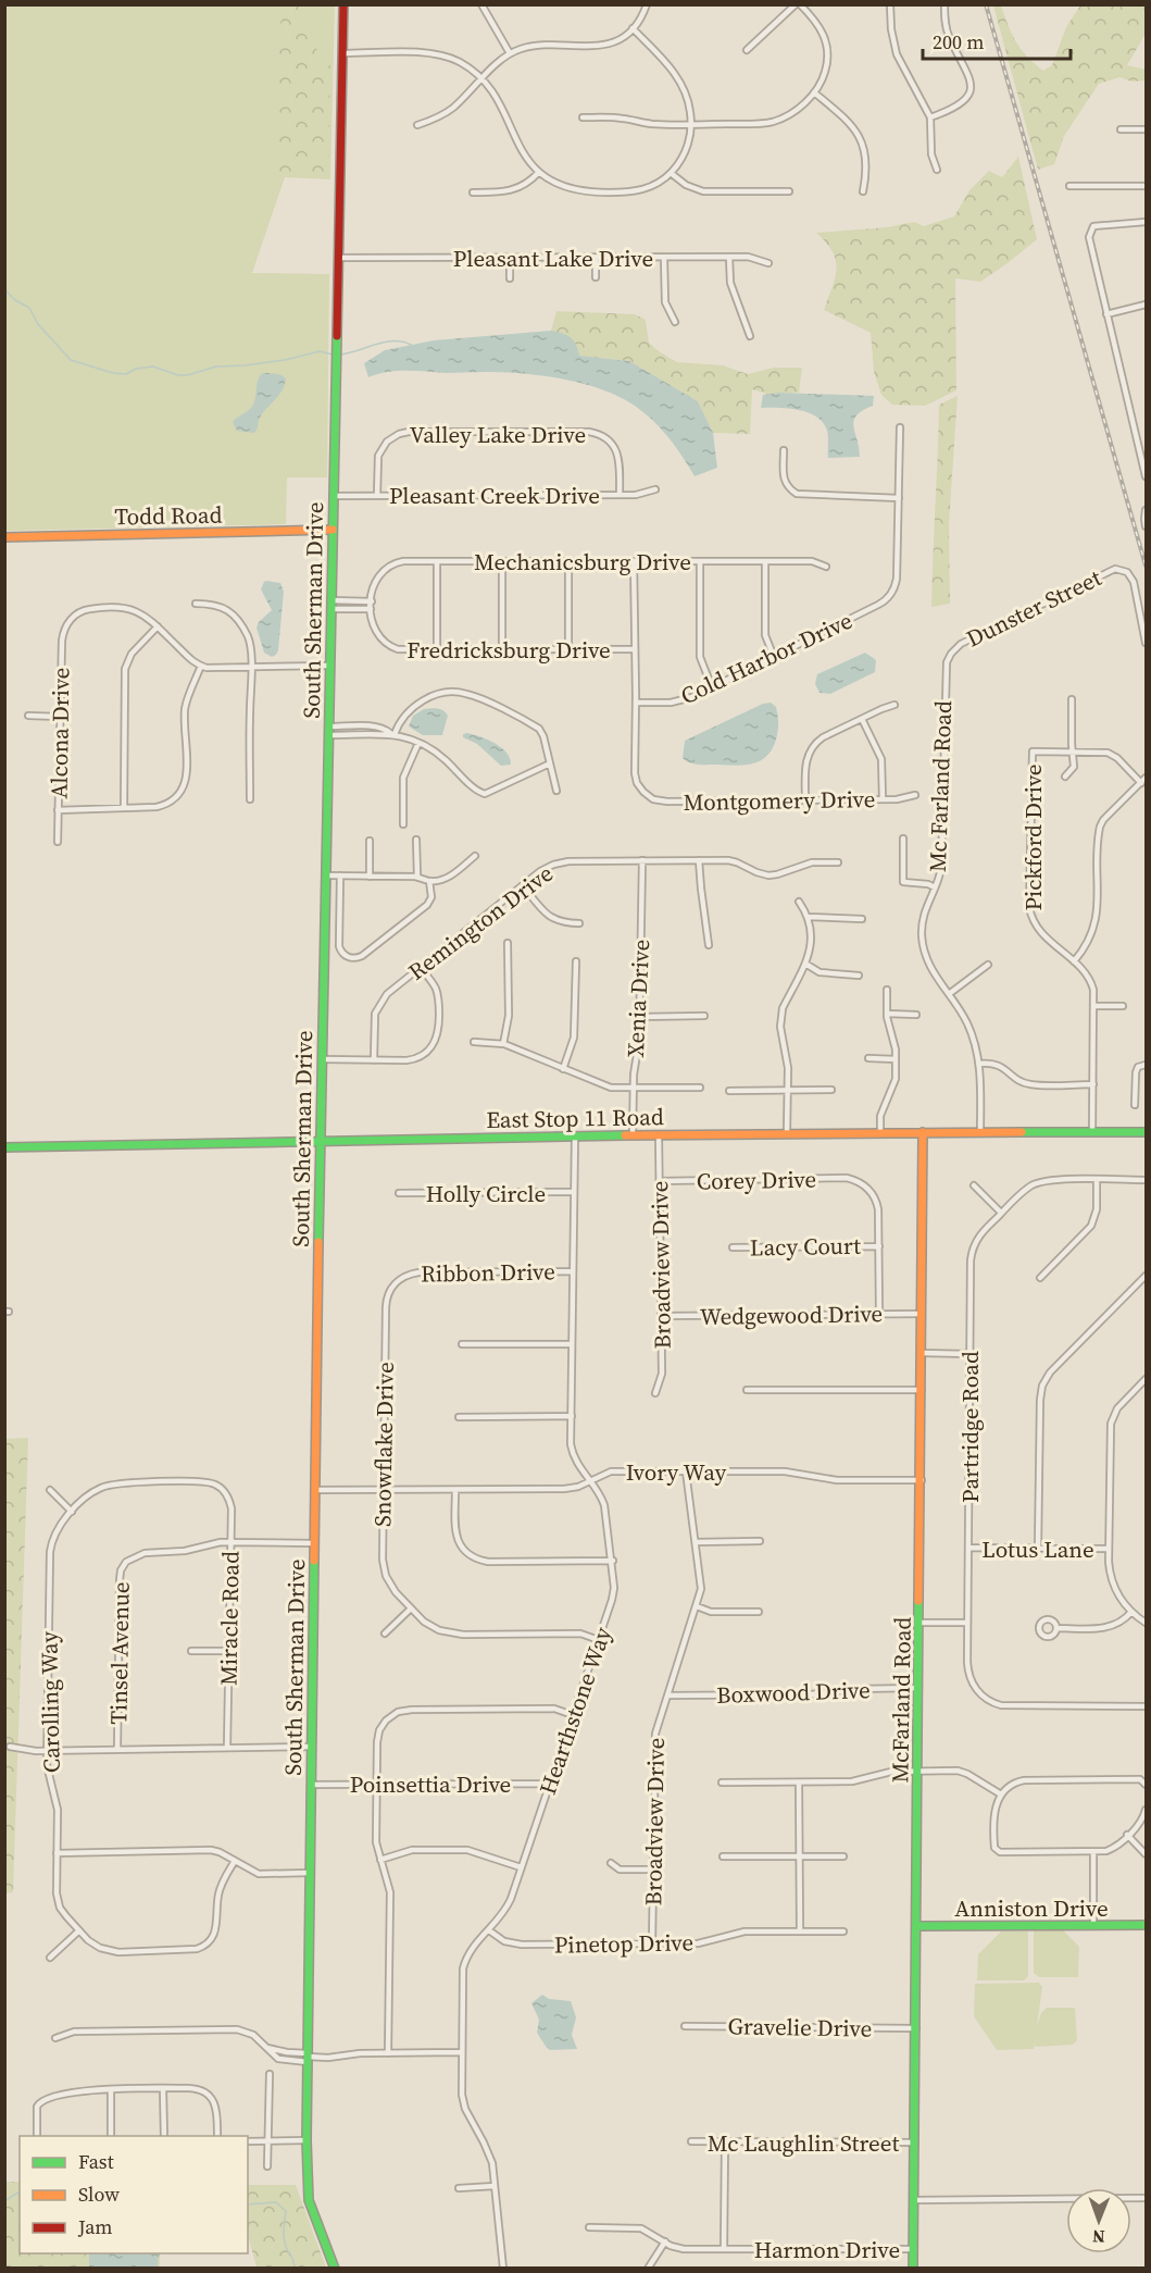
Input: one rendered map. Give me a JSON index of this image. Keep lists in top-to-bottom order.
{
  "streets": {
    "street": [
      "Pleasant Lake Drive",
      "Valley Lake Drive",
      "Pleasant Creek Drive",
      "Todd Road",
      "Mechanicsburg Drive",
      "Dunster Street",
      "South Sherman Drive",
      "Fredricksburg Drive",
      "Cold Harbor Drive",
      "Alcona Drive",
      "Mc Farland Road",
      "Montgomery Drive",
      "Pickford Drive",
      "Remington Drive",
      "Xenia Drive",
      "East Stop 11 Road",
      "Corey Drive",
      "Holly Circle",
      "Lacy Court",
      "Broadview Drive",
      "Ribbon Drive",
      "Wedgewood Drive",
      "Partridge Road",
      "Snowflake Drive",
      "Ivory Way",
      "Lotus Lane",
      "Miracle Road",
      "Tinsel Avenue",
      "Boxwood Drive",
      "McFarland Road",
      "Carolling Way",
      "Hearthstone Way",
      "Poinsettia Drive",
      "Anniston Drive",
      "Pinetop Drive",
      "Gravelie Drive",
      "Mc Laughlin Street",
      "Harmon Drive"
    ]
  },
  "crossings": [
    ["Pleasant Lake Drive", "South Sherman Drive"],
    ["Valley Lake Drive", "Pleasant Creek Drive"],
    ["Pleasant Creek Drive", "South Sherman Drive"],
    ["Todd Road", "South Sherman Drive"],
    ["Mechanicsburg Drive", "Fredricksburg Drive"],
    ["Dunster Street", "Mc Farland Road"],
    ["South Sherman Drive", "East Stop 11 Road"],
    ["South Sherman Drive", "Ivory Way"],
    ["South Sherman Drive", "Poinsettia Drive"],
    ["Cold Harbor Drive", "Montgomery Drive"],
    ["Mc Farland Road", "East Stop 11 Road"],
    ["Pickford Drive", "East Stop 11 Road"],
    ["Remington Drive", "Xenia Drive"],
    ["Xenia Drive", "East Stop 11 Road"],
    ["East Stop 11 Road", "Broadview Drive"],
    ["East Stop 11 Road", "McFarland Road"],
    ["East Stop 11 Road", "Hearthstone Way"],
    ["Corey Drive", "Lacy Court"],
    ["Corey Drive", "Broadview Drive"],
    ["Holly Circle", "Hearthstone Way"],
    ["Broadview Drive", "Wedgewood Drive"],
    ["Broadview Drive", "Ivory Way"],
    ["Broadview Drive", "Boxwood Drive"],
    ["Broadview Drive", "Pinetop Drive"],
    ["Ribbon Drive", "Snowflake Drive"],
    ["Ribbon Drive", "Hearthstone Way"],
    ["Wedgewood Drive", "McFarland Road"],
    ["Partridge Road", "Lotus Lane"],
    ["Snowflake Drive", "Ivory Way"],
    ["Snowflake Drive", "Hearthstone Way"],
    ["Ivory Way", "McFarland Road"],
    ["Ivory Way", "Hearthstone Way"],
    ["Miracle Road", "Tinsel Avenue"],
    ["Miracle Road", "Carolling Way"],
    ["Boxwood Drive", "McFarland Road"],
    ["McFarland Road", "Anniston Drive"],
    ["McFarland Road", "Gravelie Drive"],
    ["McFarland Road", "Mc Laughlin Street"],
    ["McFarland Road", "Harmon Drive"],
    ["Hearthstone Way", "Poinsettia Drive"],
    ["Hearthstone Way", "Pinetop Drive"]
  ],
  "legend": ["Fast", "Slow", "Jam"],
  "scale_bar": "200 m",
  "north": "bottom"
}
